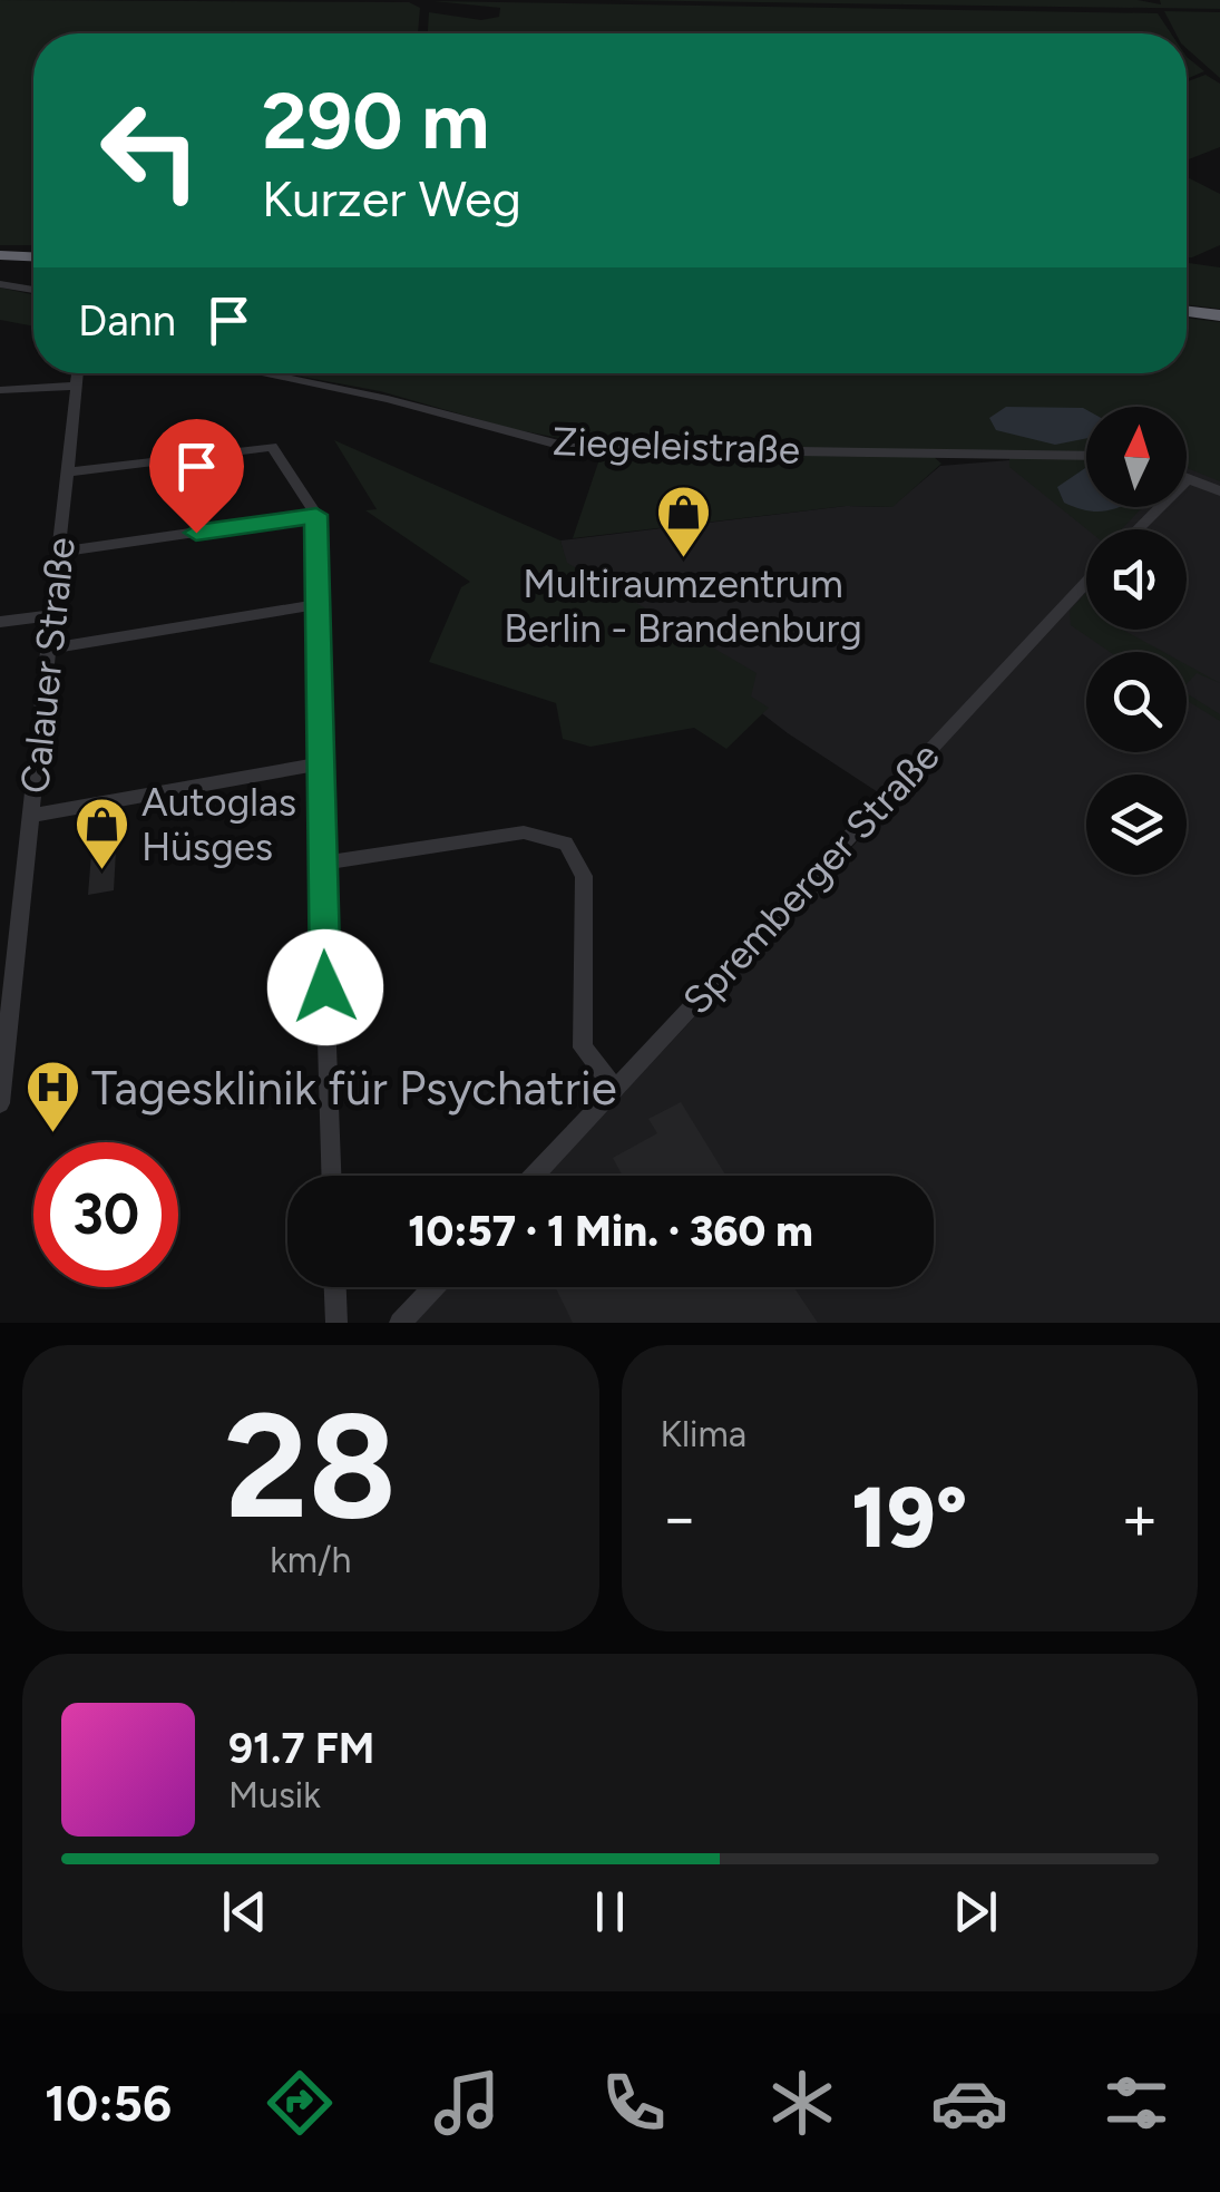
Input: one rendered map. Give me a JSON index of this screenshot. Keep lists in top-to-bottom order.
{
  "streets": {
    "street": ["Ziegeleistraße", "Calauer Straße", "Spremberger Straße"]
  },
  "places": {
    "shop": ["Multiraumzentrum Berlin - Brandenburg", "Autoglas Hüsges"],
    "hospital": ["Tagesklinik für Psychatrie"]
  },
  "north": "top",
  "page": {
    "turn": ["290 m", "Kurzer Weg"],
    "then": "Dann",
    "limit": "30",
    "trip": "10:57 · 1 Min. · 360 m",
    "tile": [
      ["28", "km/h"],
      "Klima"
    ],
    "heat": ["−", "19°", "+"],
    "song": ["91.7 FM", "Musik"],
    "tabs": "10:56"
  }
}
